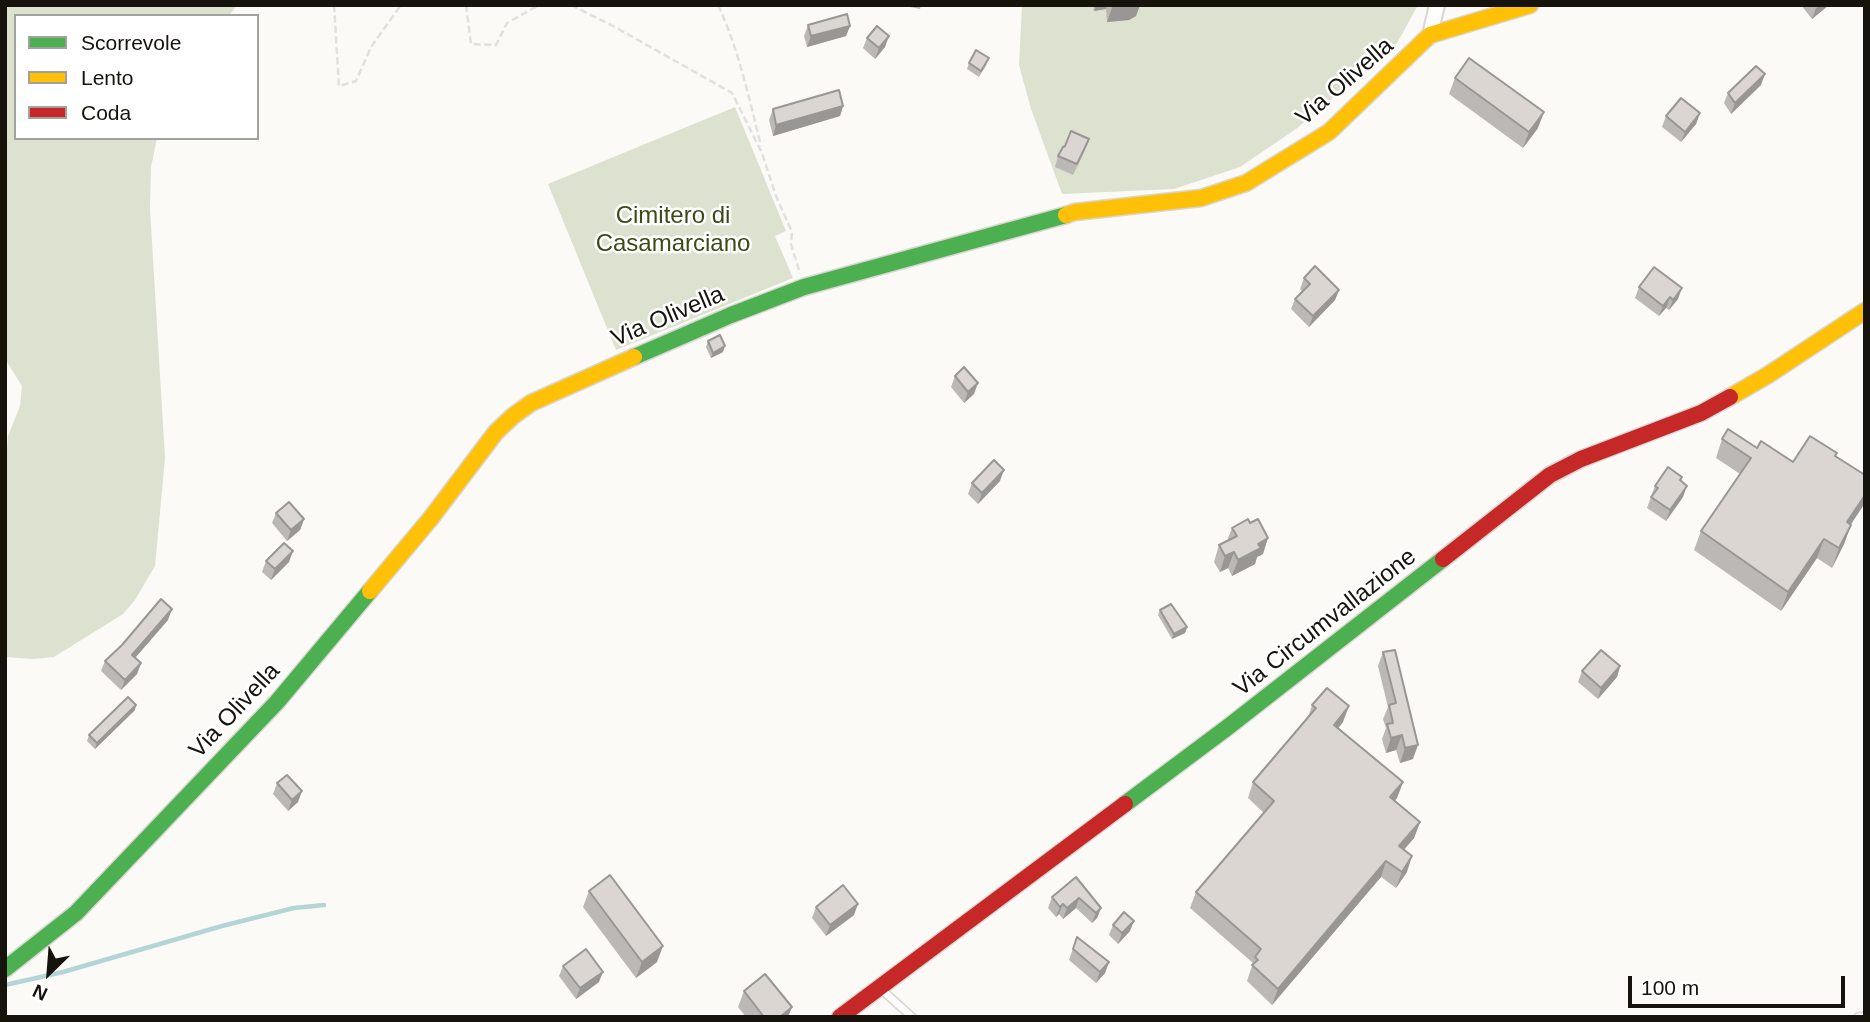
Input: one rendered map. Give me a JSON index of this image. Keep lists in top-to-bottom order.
{
  "streets": {
    "street": ["Via Olivella", "Via Circumvallazione"]
  },
  "parks": ["Cimitero di Casamarciano"],
  "legend": ["Scorrevole", "Lento", "Coda"],
  "scale_bar": "100 m",
  "north": "bottom left"
}
